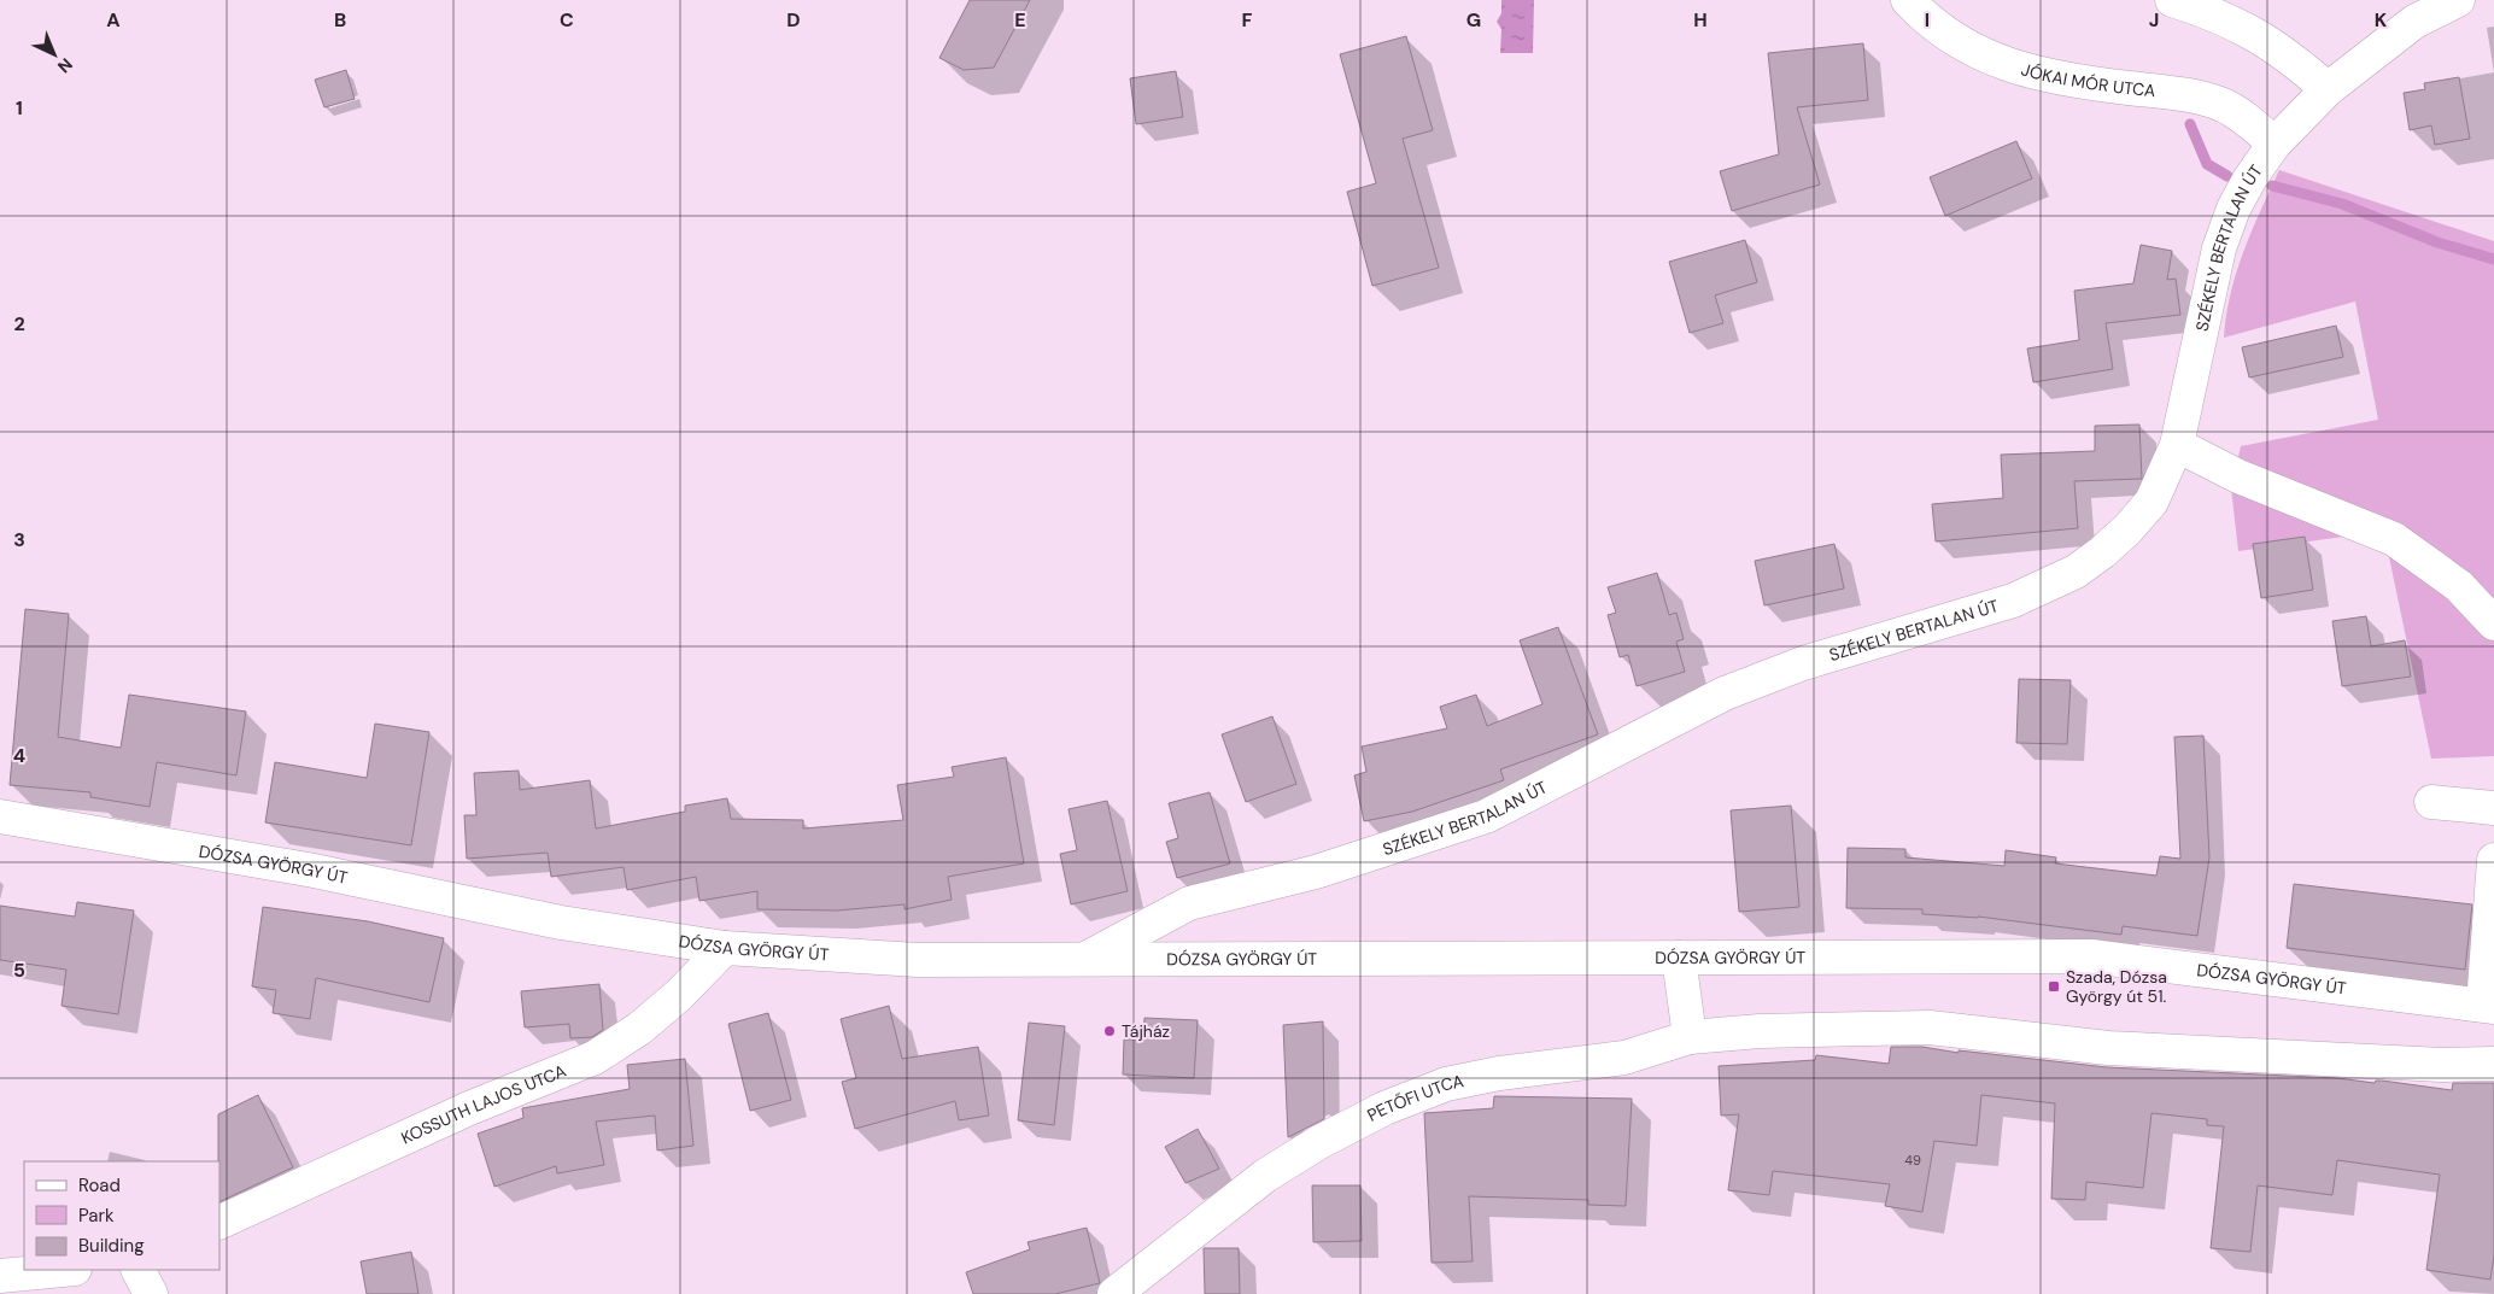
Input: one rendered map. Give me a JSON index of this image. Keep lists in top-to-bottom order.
{
  "streets": {
    "street": [
      "JÓKAI MÓR UTCA",
      "SZÉKELY BERTALAN ÚT",
      "DÓZSA GYÖRGY ÚT",
      "PETŐFI UTCA",
      "KOSSUTH LAJOS UTCA"
    ]
  },
  "crossings": [
    ["JÓKAI MÓR UTCA", "SZÉKELY BERTALAN ÚT"],
    ["SZÉKELY BERTALAN ÚT", "DÓZSA GYÖRGY ÚT"],
    ["DÓZSA GYÖRGY ÚT", "KOSSUTH LAJOS UTCA"]
  ],
  "places": {
    "transit": ["Szada, Dózsa György út 51."],
    "other": ["Tájház"]
  },
  "house_numbers": ["49"],
  "legend": ["Road", "Park", "Building"],
  "north": "bottom right",
  "grid": {
    "columns": [
      "A",
      "B",
      "C",
      "D",
      "E",
      "F",
      "G",
      "H",
      "I",
      "J",
      "K"
    ],
    "rows": [
      "1",
      "2",
      "3",
      "4",
      "5"
    ]
  }
}
